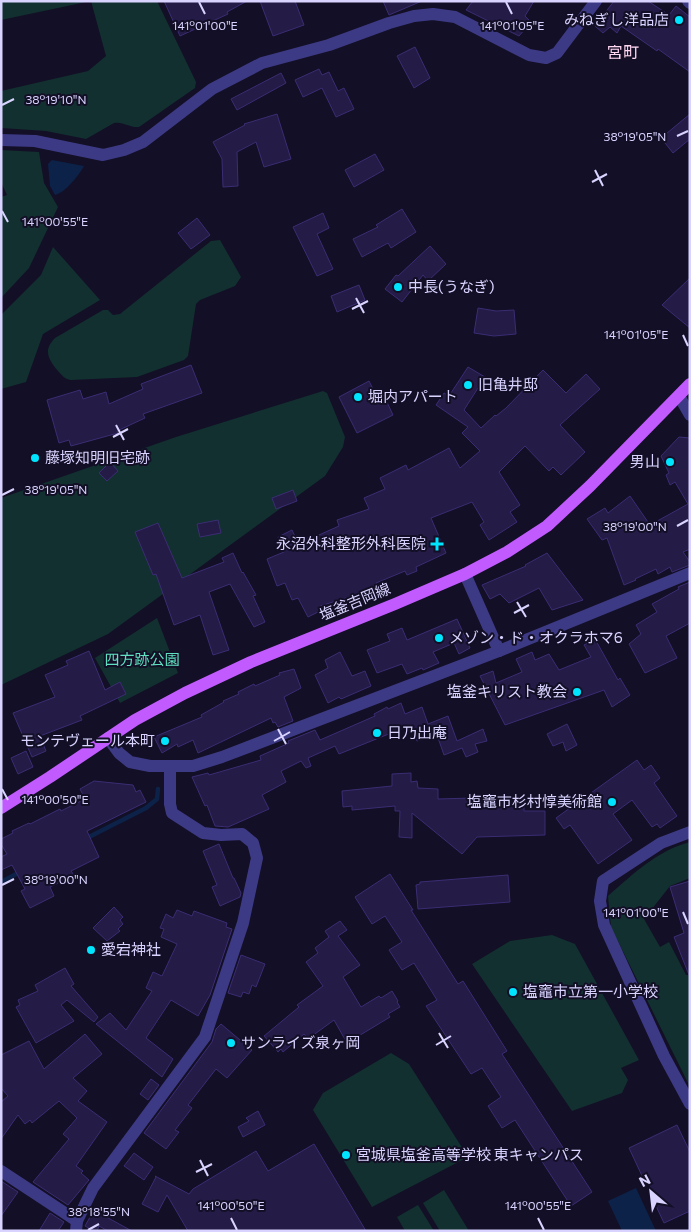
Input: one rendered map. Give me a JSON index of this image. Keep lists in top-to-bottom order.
{
  "streets": {
    "main road": ["塩釜吉岡線"]
  },
  "districts": ["宮町"],
  "parks": ["四方跡公園"],
  "places": {
    "other": [
      "みねぎし洋品店",
      "中長(うなぎ)",
      "旧亀井邸",
      "堀内アパート",
      "藤塚知明旧宅跡",
      "男山",
      "メゾン・ド・オクラホマ6",
      "塩釜キリスト教会",
      "日乃出庵",
      "モンテヴェール本町",
      "塩竈市杉村惇美術館",
      "愛宕神社",
      "塩竈市立第一小学校",
      "サンライズ泉ヶ岡",
      "宮城県塩釜高等学校 東キャンパス"
    ],
    "health": ["永沼外科整形外科医院"]
  },
  "north": "top left",
  "coordinates": [
    "141°01'00\"E",
    "141°01'05\"E",
    "38°19'10\"N",
    "38°19'05\"N",
    "141°00'55\"E",
    "38°19'00\"N",
    "141°00'50\"E",
    "38°18'55\"N"
  ]
}
